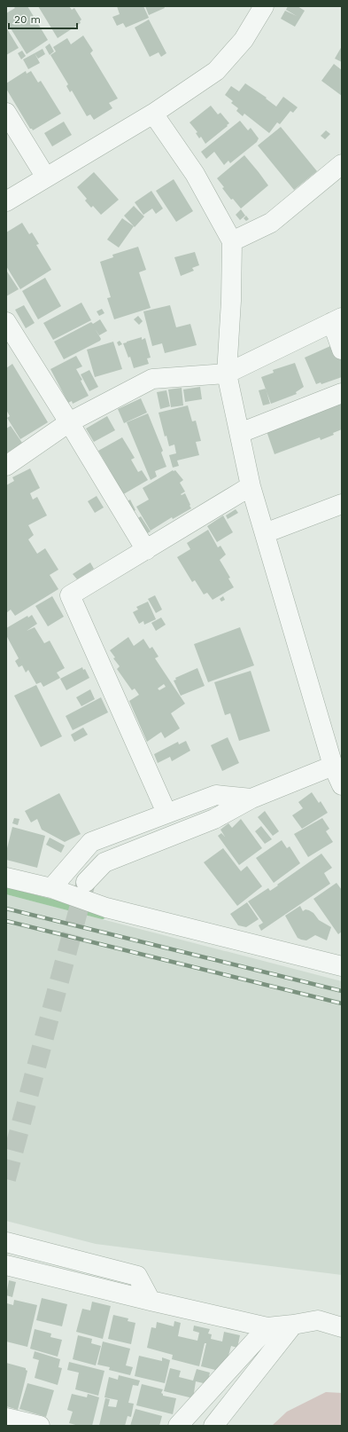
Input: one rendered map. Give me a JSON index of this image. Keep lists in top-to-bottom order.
{
  "scale_bar": "20 m"
}
